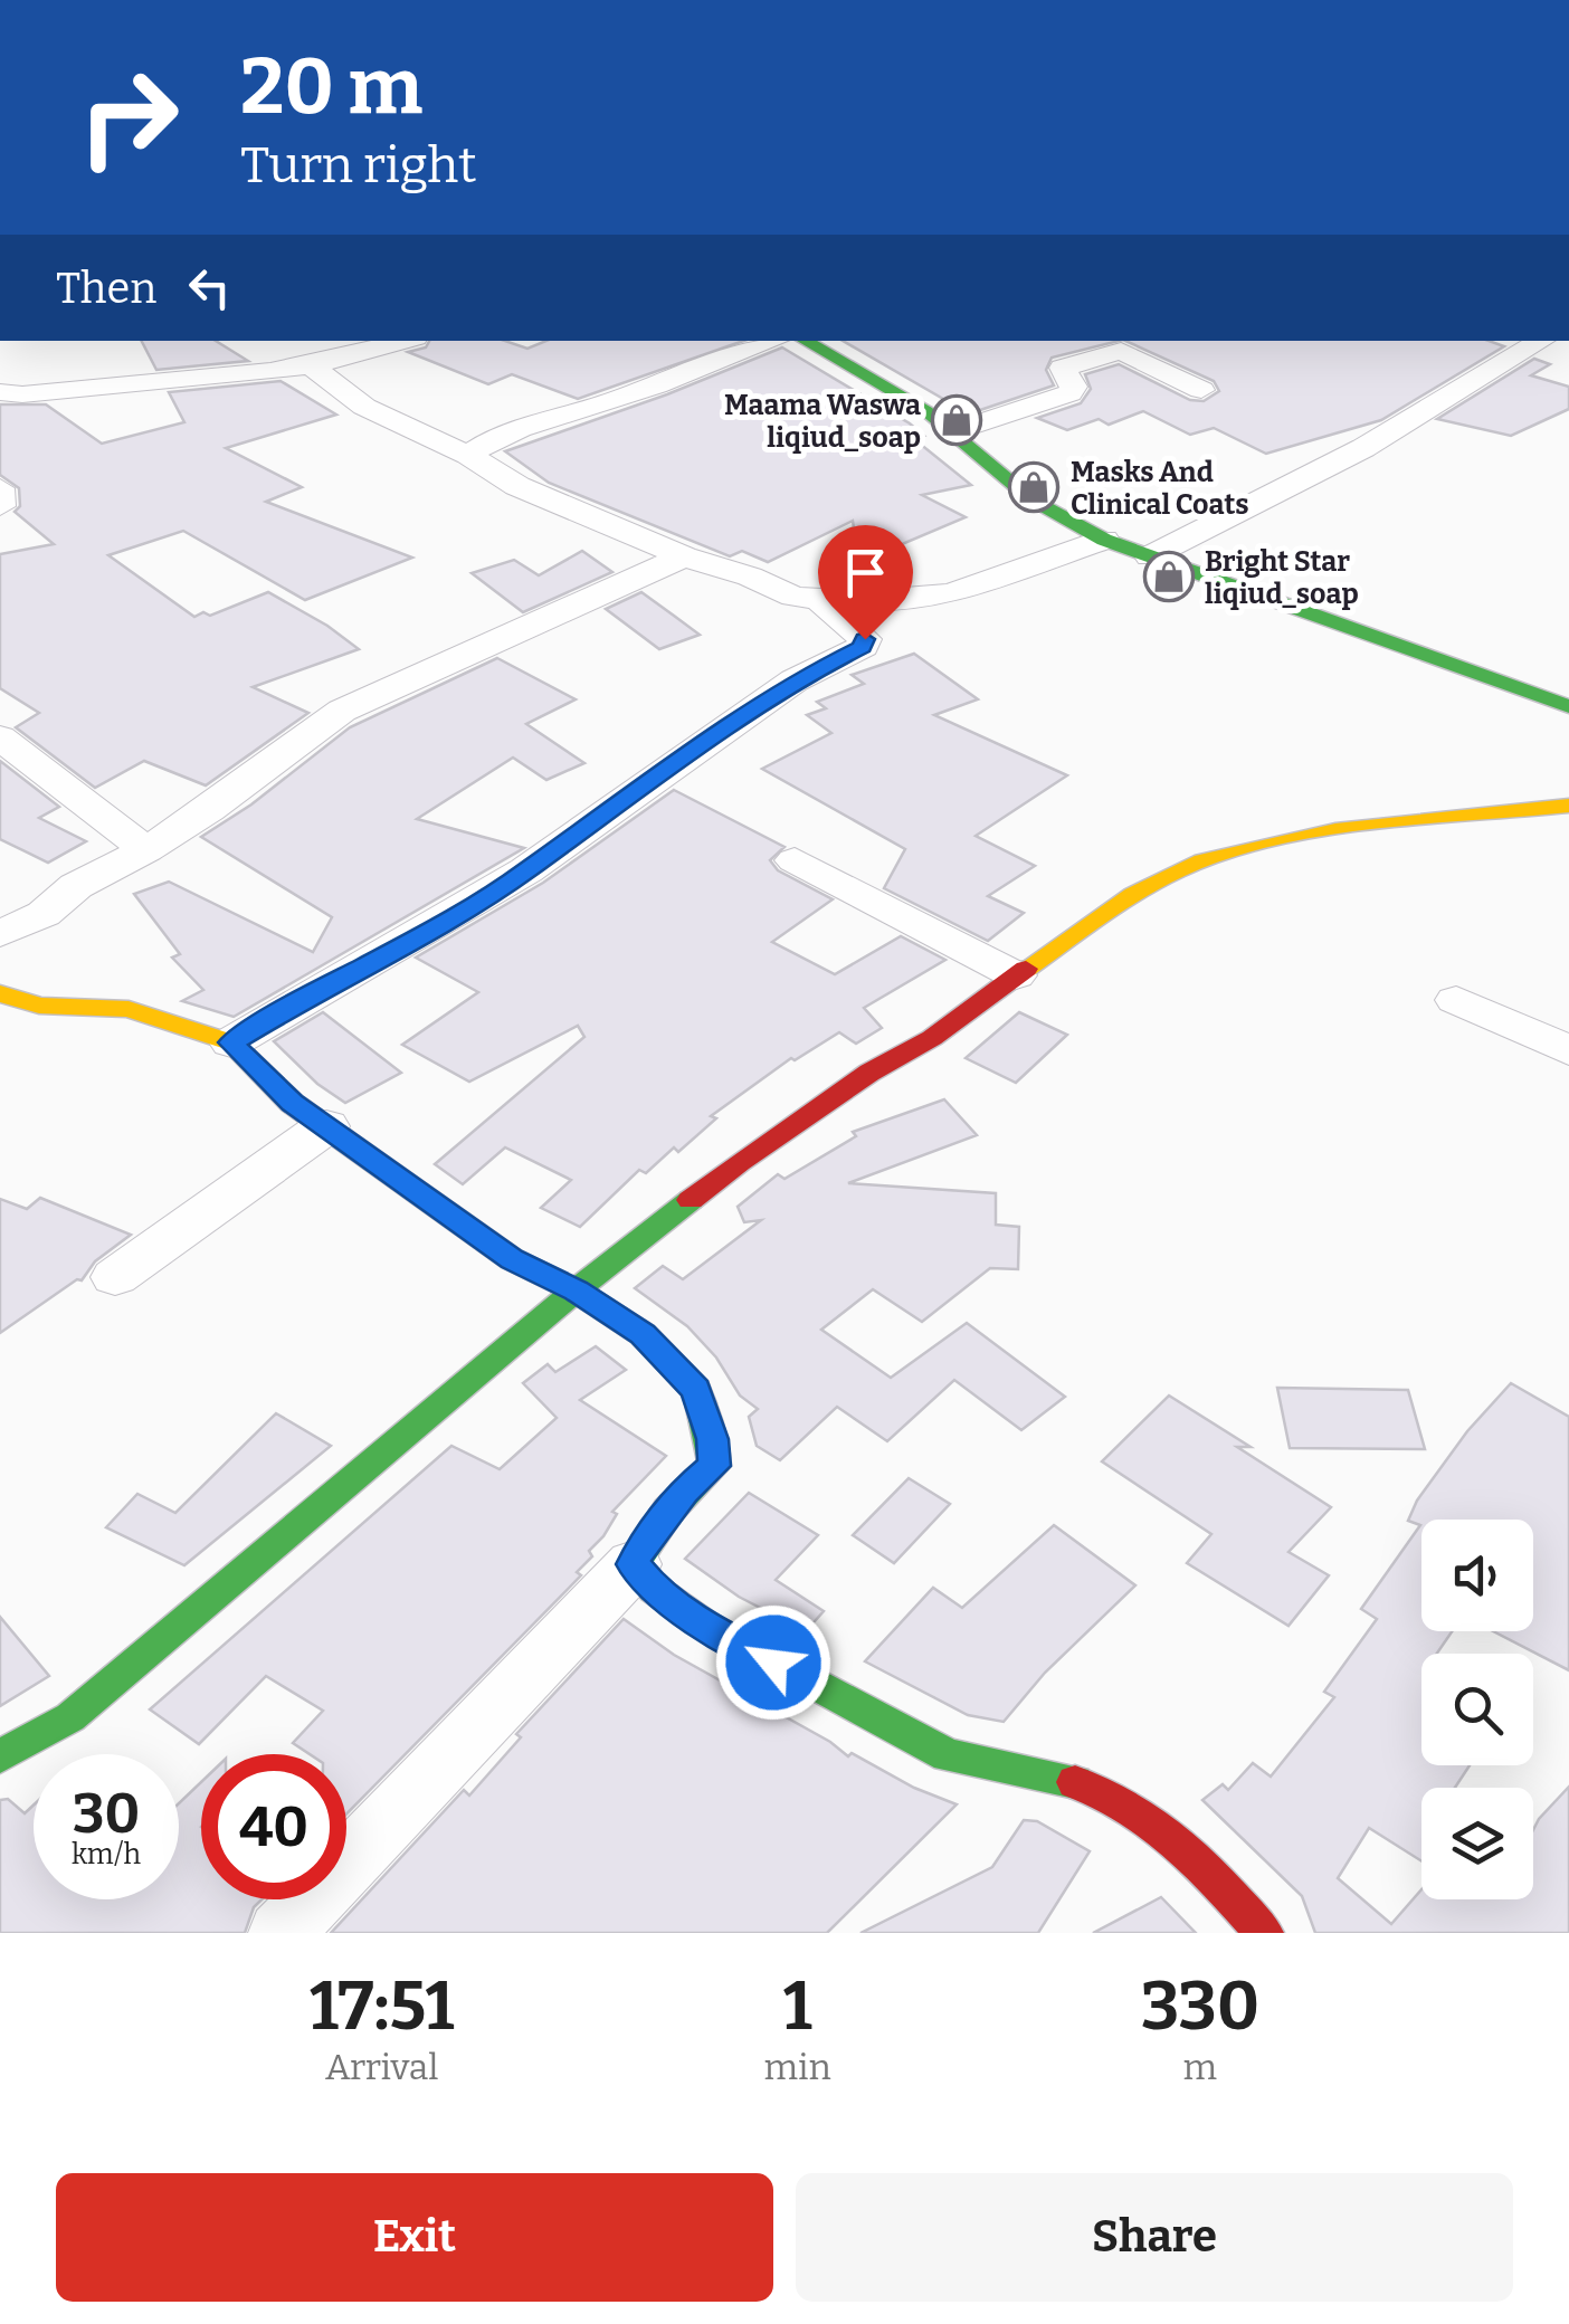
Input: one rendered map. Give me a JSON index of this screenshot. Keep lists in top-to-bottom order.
{
  "places": {
    "shop": ["Maama Waswa liqiud_soap", "Masks And Clinical Coats", "Bright Star liqiud_soap"]
  },
  "page": {
    "turn": ["20 m", "Turn right"],
    "then": "Then",
    "speed": "30 km/h",
    "limit": "40",
    "eta": [
      "17:51",
      "Arrival",
      "1",
      "min",
      "330",
      "m"
    ],
    "buttons": ["Exit", "Share"]
  }
}
